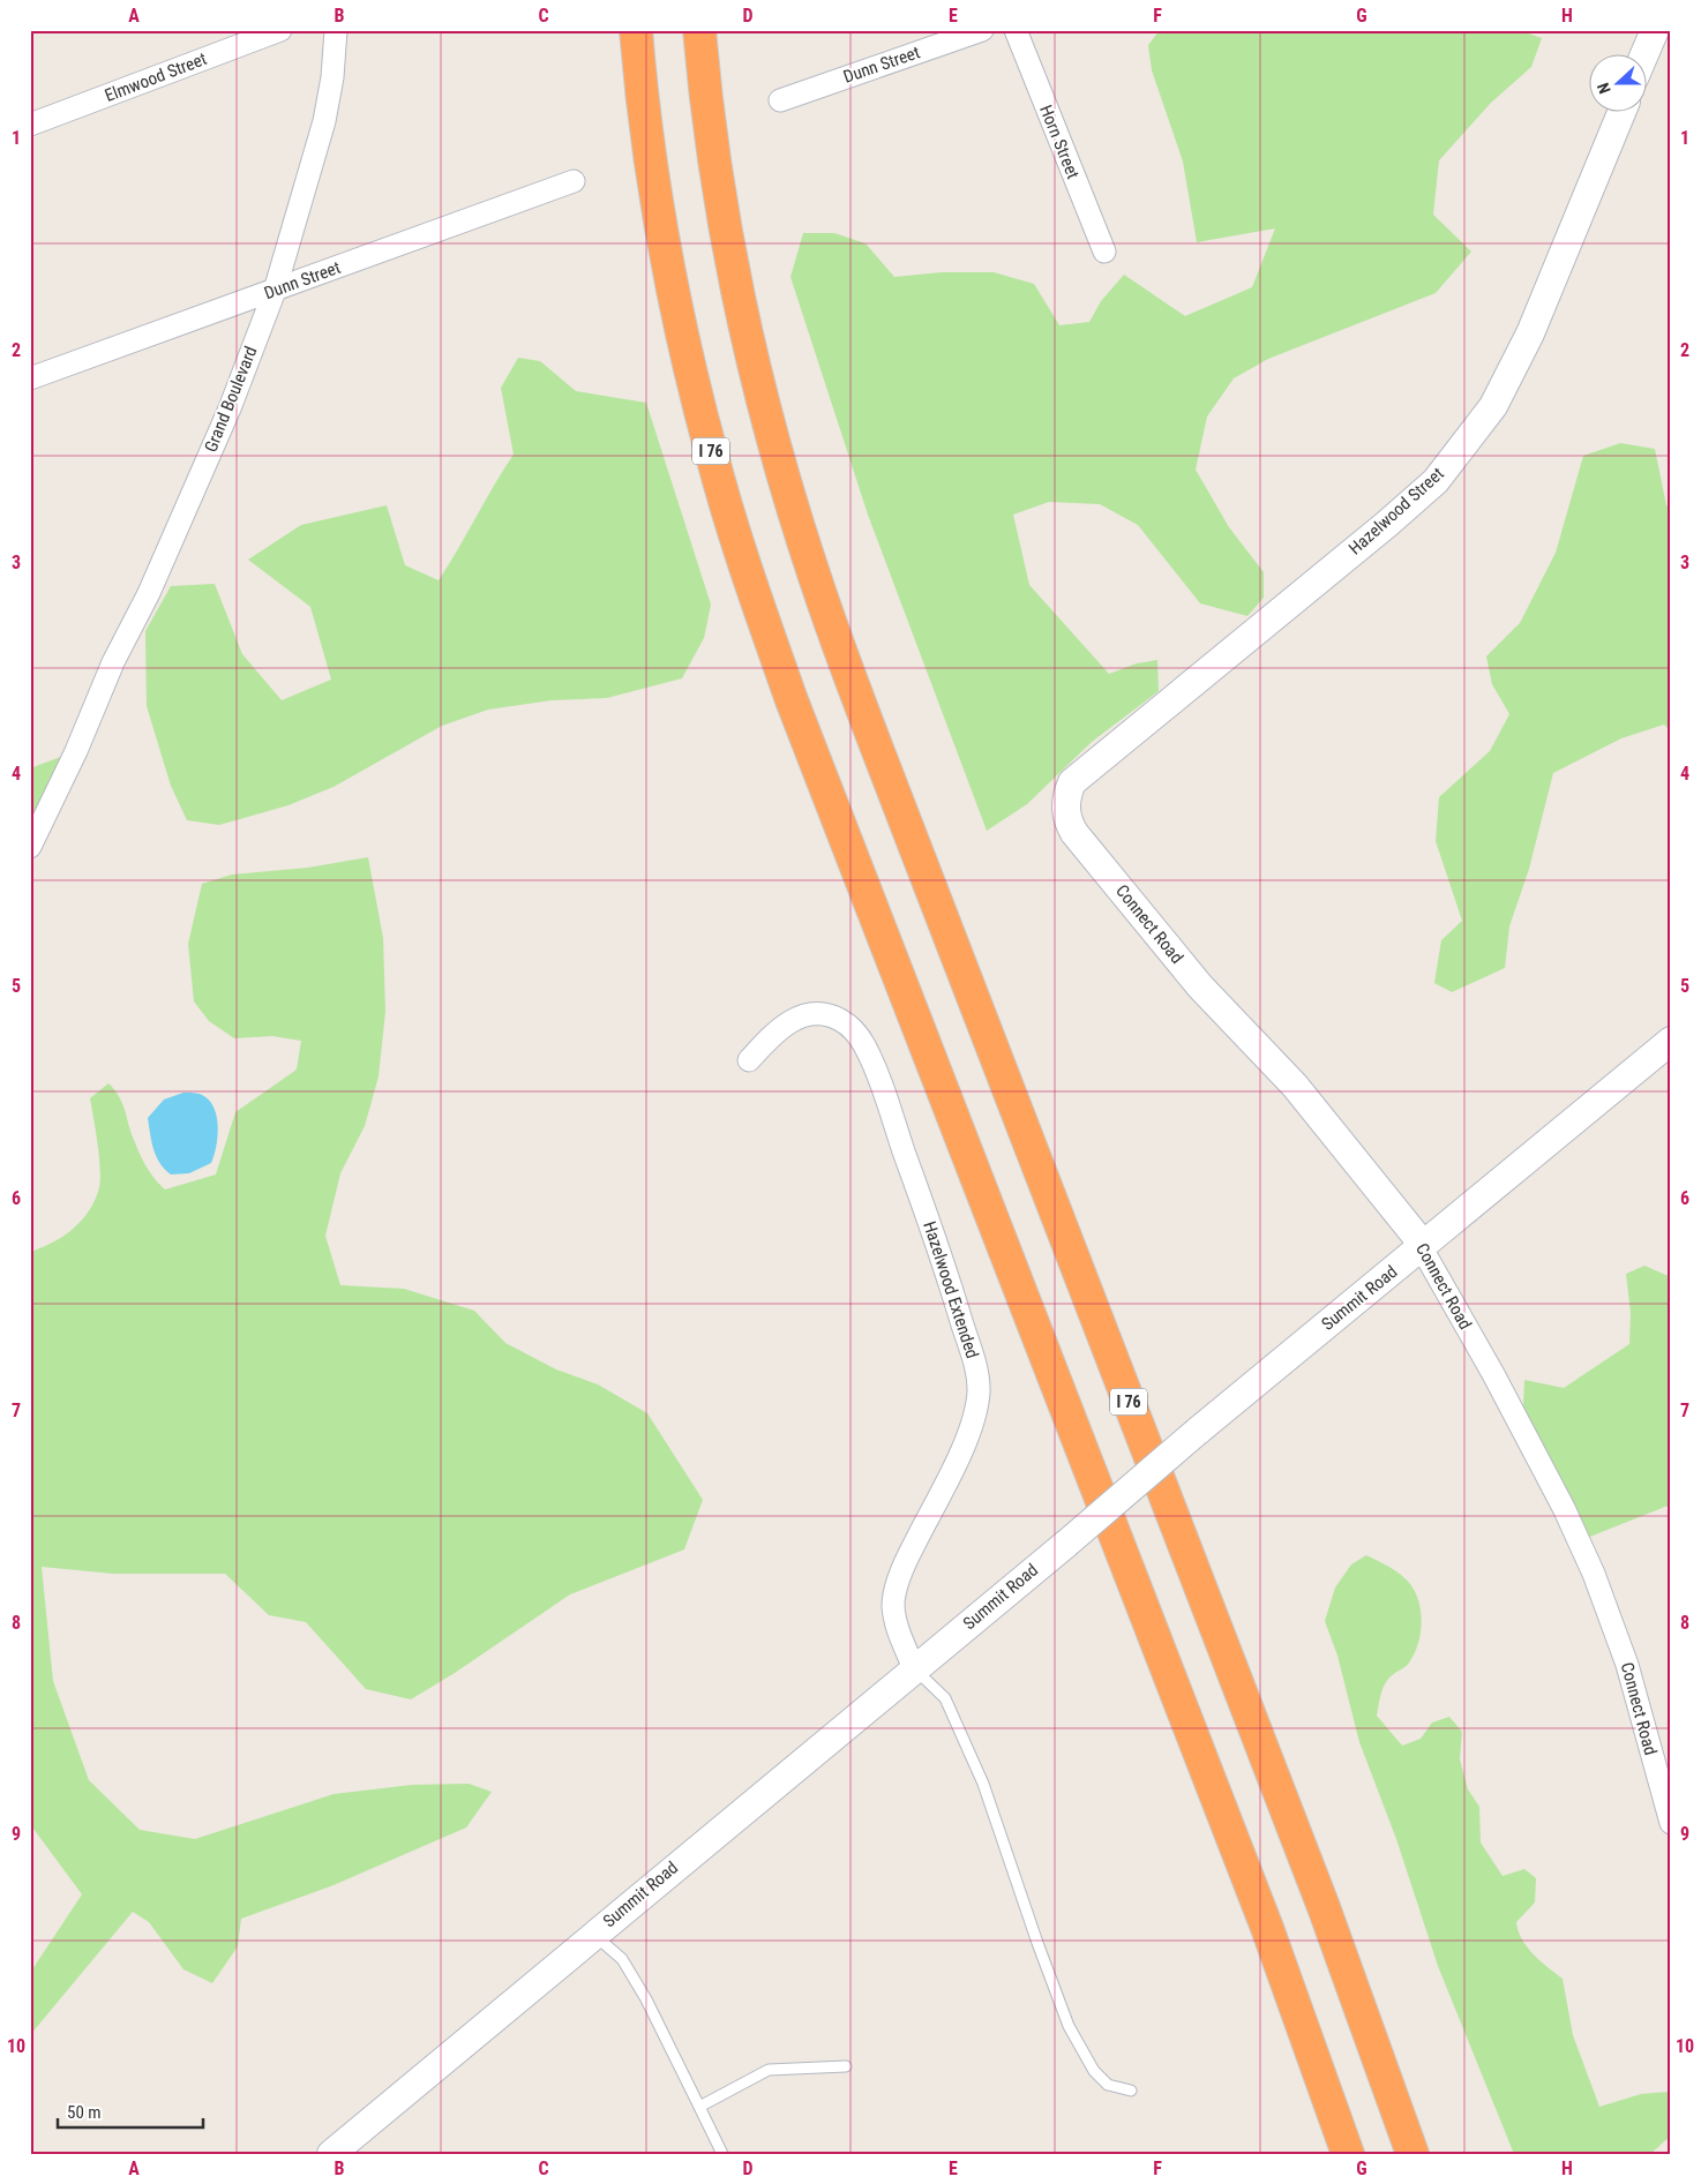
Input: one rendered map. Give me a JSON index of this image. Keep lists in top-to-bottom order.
{
  "streets": {
    "highway": ["I 76"],
    "street": [
      "Dunn Street",
      "Elmwood Street",
      "Horn Street",
      "Grand Boulevard",
      "Hazelwood Street",
      "Connect Road",
      "Hazelwood Extended",
      "Summit Road"
    ]
  },
  "crossings": [
    ["Dunn Street", "Grand Boulevard"],
    ["Hazelwood Street", "Connect Road"],
    ["Connect Road", "Summit Road"],
    ["Hazelwood Extended", "Summit Road"]
  ],
  "scale_bar": "50 m",
  "north": "left",
  "grid": {
    "columns": [
      "A",
      "B",
      "C",
      "D",
      "E",
      "F",
      "G",
      "H"
    ],
    "rows": [
      "1",
      "2",
      "3",
      "4",
      "5",
      "6",
      "7",
      "8",
      "9",
      "10"
    ]
  }
}
